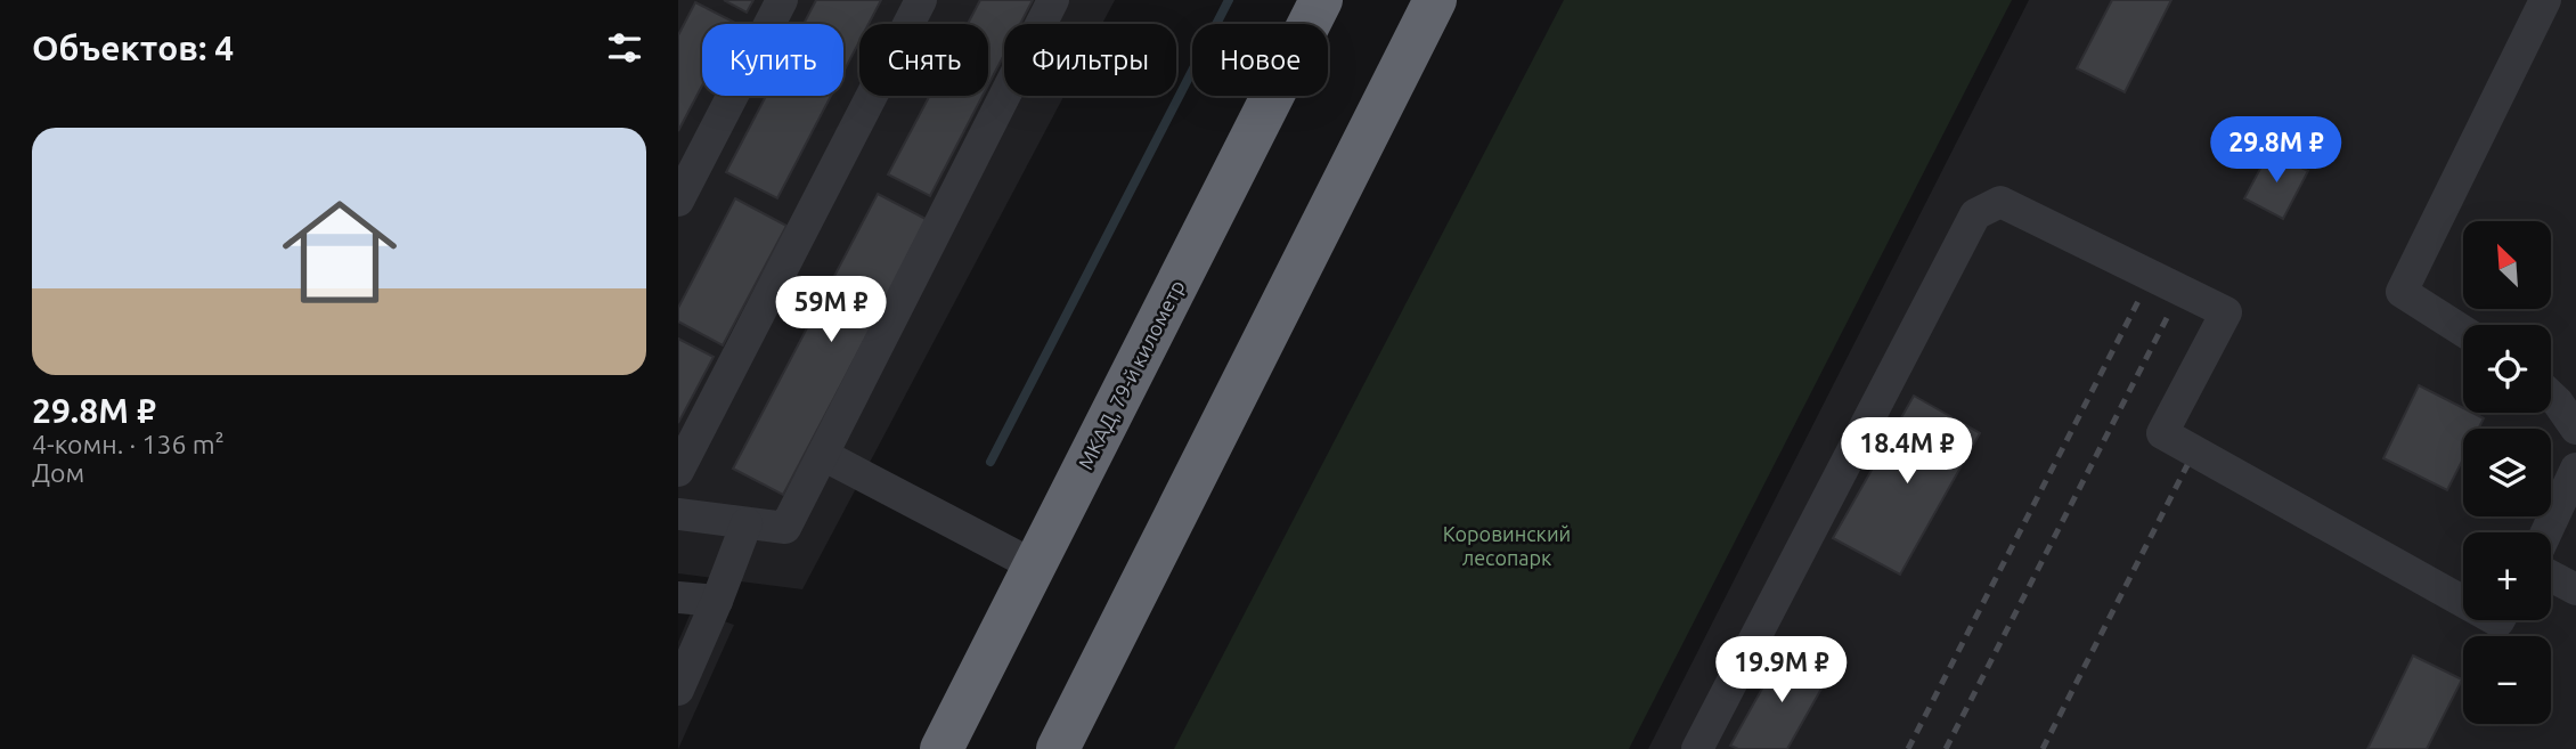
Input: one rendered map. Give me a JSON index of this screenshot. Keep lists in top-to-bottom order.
{
  "streets": {
    "highway": ["МКАД, 79-й километр"]
  },
  "parks": ["Коровинский лесопарк"],
  "north": "top left",
  "page": {
    "heading": "Объектов: 4",
    "chip": [
      "Купить",
      "Снять",
      "Фильтры",
      "Новое"
    ],
    "list": [
      {
        "name": "29.8M ₽",
        "note": "4-комн. · 136 m² · Дом"
      }
    ],
    "price": [
      "29.8M ₽",
      "59M ₽",
      "18.4M ₽",
      "19.9M ₽"
    ],
    "map_buttons": ["+", "−"]
  }
}
